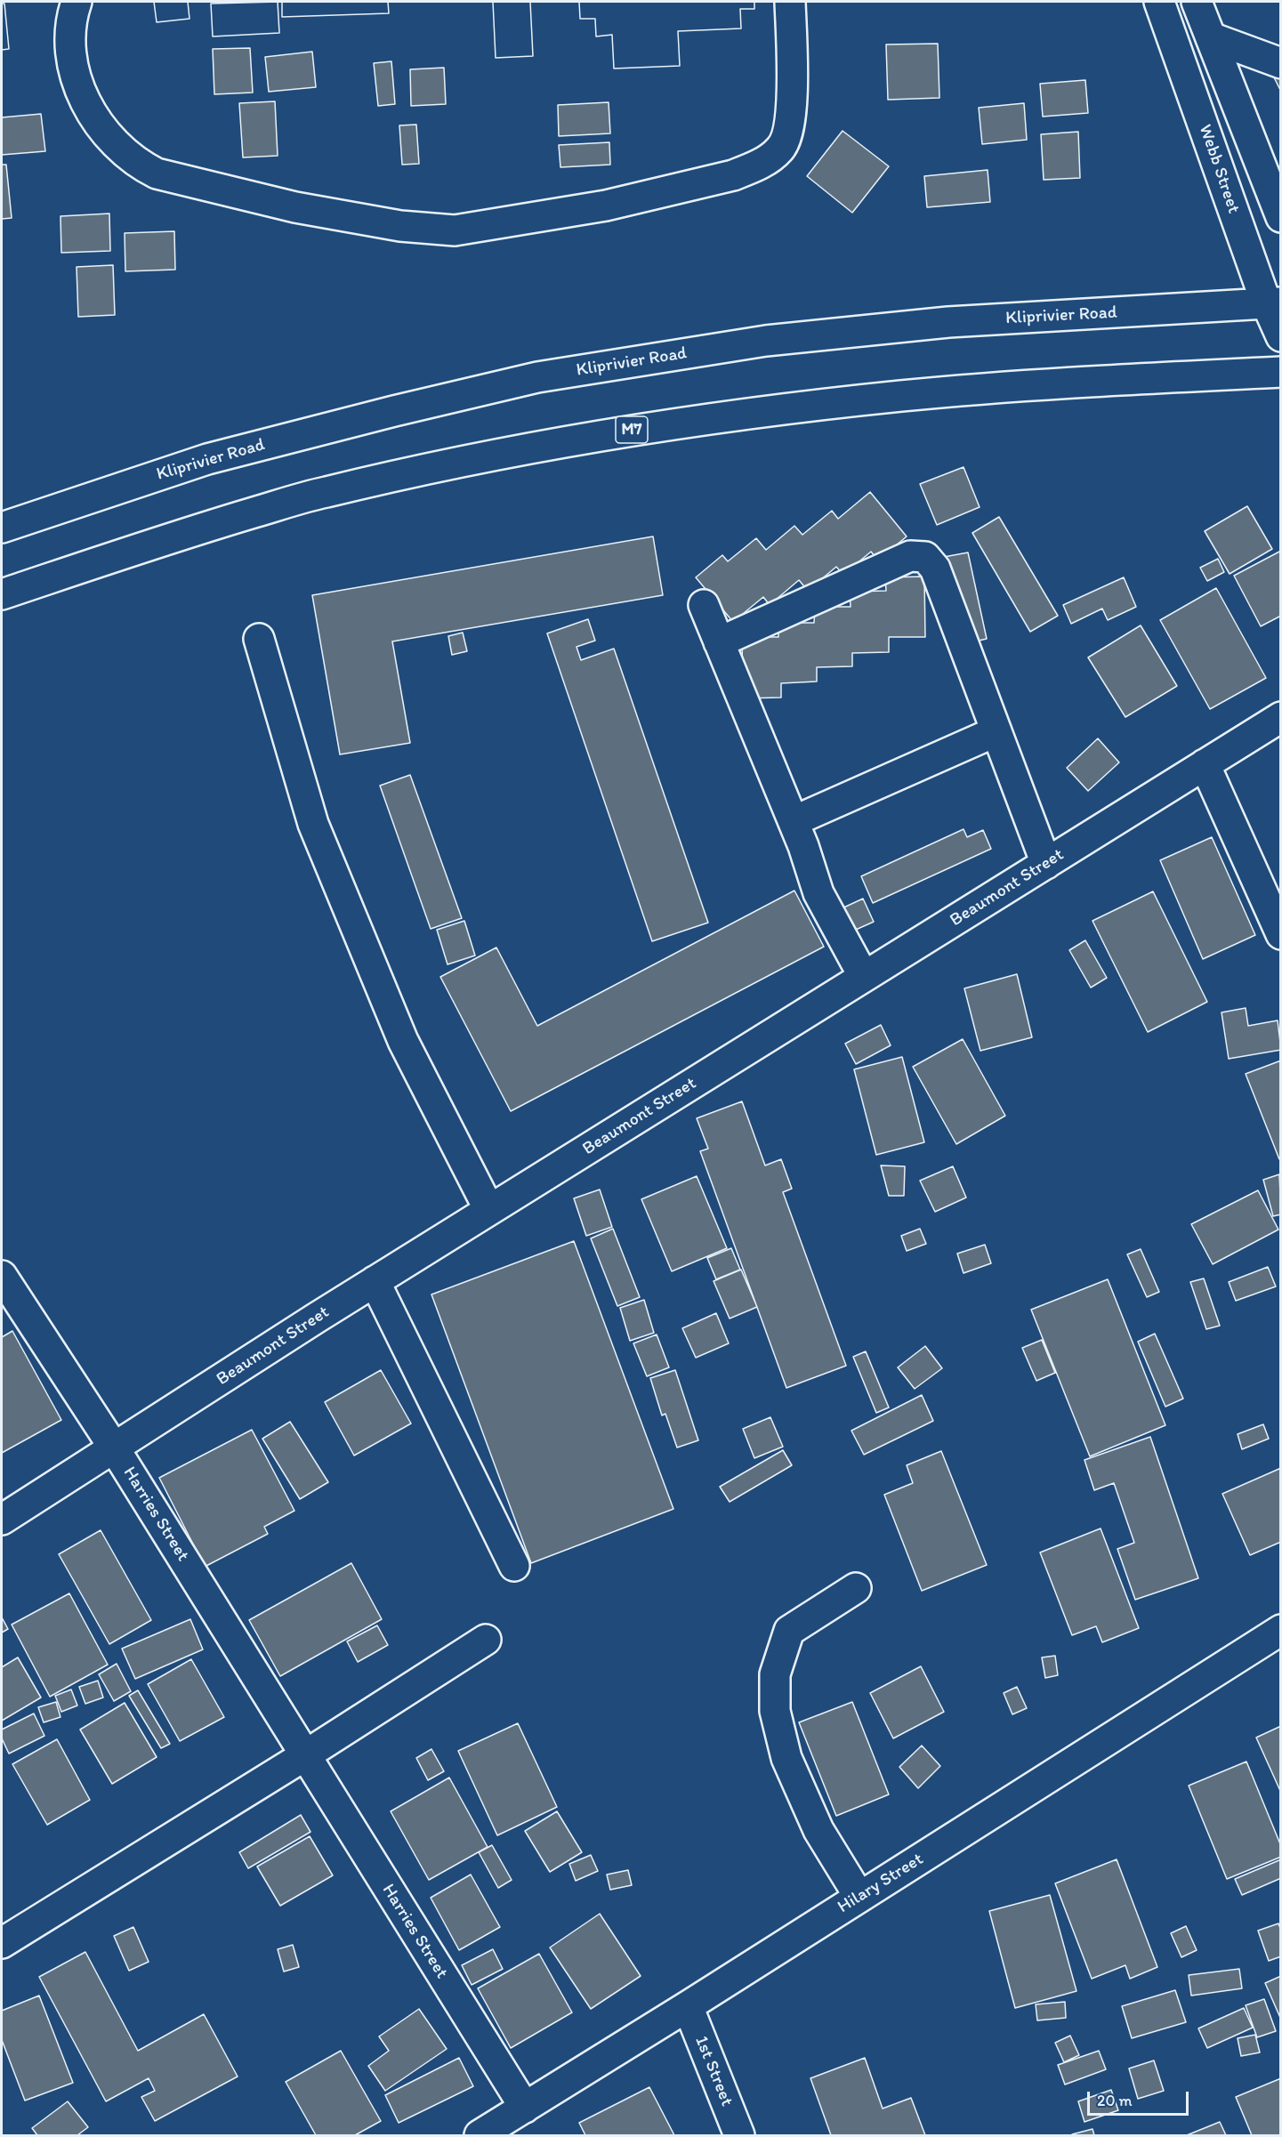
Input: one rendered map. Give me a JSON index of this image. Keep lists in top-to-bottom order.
{
  "streets": {
    "street": [
      "Webb Street",
      "Kliprivier Road",
      "M7",
      "Beaumont Street",
      "Harries Street",
      "Hilary Street",
      "1st Street"
    ]
  },
  "crossings": [
    ["Webb Street", "Kliprivier Road"],
    ["Beaumont Street", "Harries Street"],
    ["Harries Street", "Hilary Street"],
    ["Hilary Street", "1st Street"]
  ],
  "scale_bar": "20 m"
}
